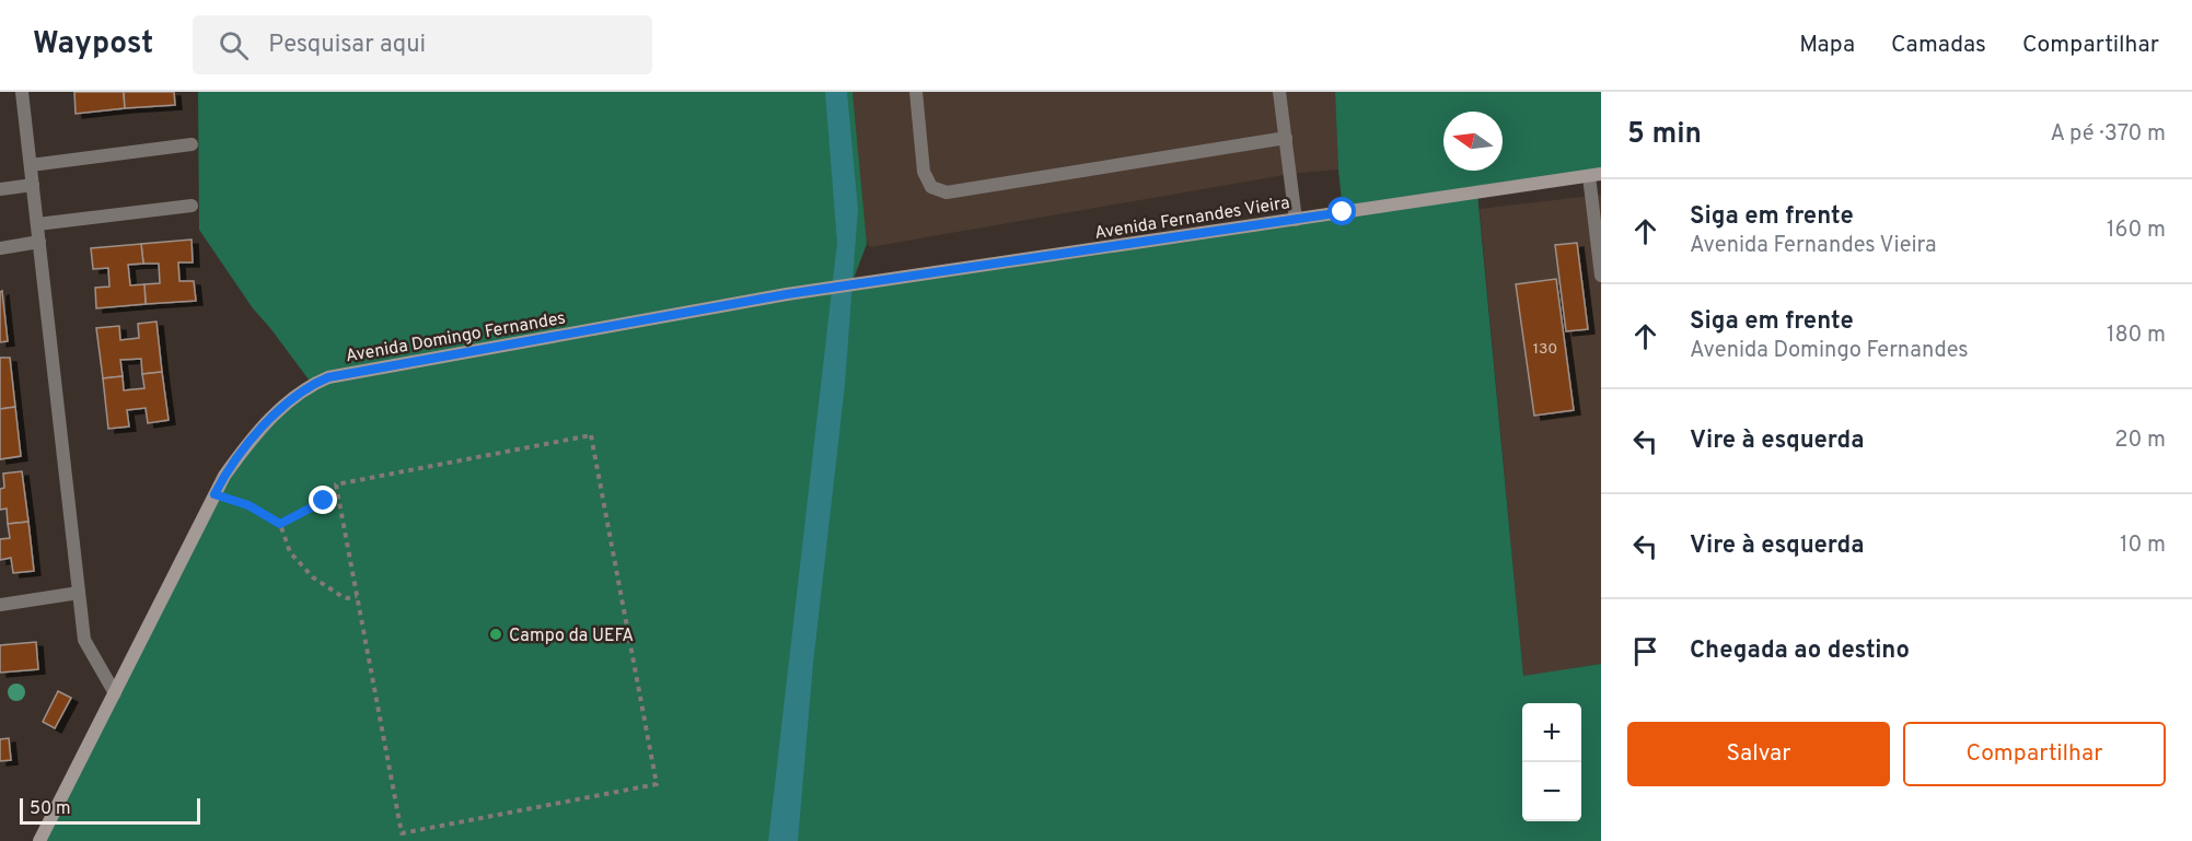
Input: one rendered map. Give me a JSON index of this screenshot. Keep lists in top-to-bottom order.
{
  "streets": {
    "main road": ["Avenida Fernandes Vieira", "Avenida Domingo Fernandes"]
  },
  "crossings": [
    ["Avenida Fernandes Vieira", "Avenida Domingo Fernandes"]
  ],
  "places": ["Campo da UEFA"],
  "house_numbers": ["130"],
  "scale_bar": "50 m",
  "north": "left",
  "page": {
    "header": "Waypost",
    "search": "Pesquisar aqui",
    "nav": ["Mapa", "Camadas", "Compartilhar"],
    "heading": ["5 min", "A pé · 370 m"],
    "list": [
      ["Siga em frente", "Avenida Fernandes Vieira", "160 m"],
      ["Siga em frente", "Avenida Domingo Fernandes", "180 m"],
      ["Vire à esquerda", "20 m"],
      ["Vire à esquerda", "10 m"],
      "Chegada ao destino"
    ],
    "buttons": ["Salvar", "Compartilhar"],
    "map_buttons": ["+", "−"],
    "scale": "50 m"
  }
}
